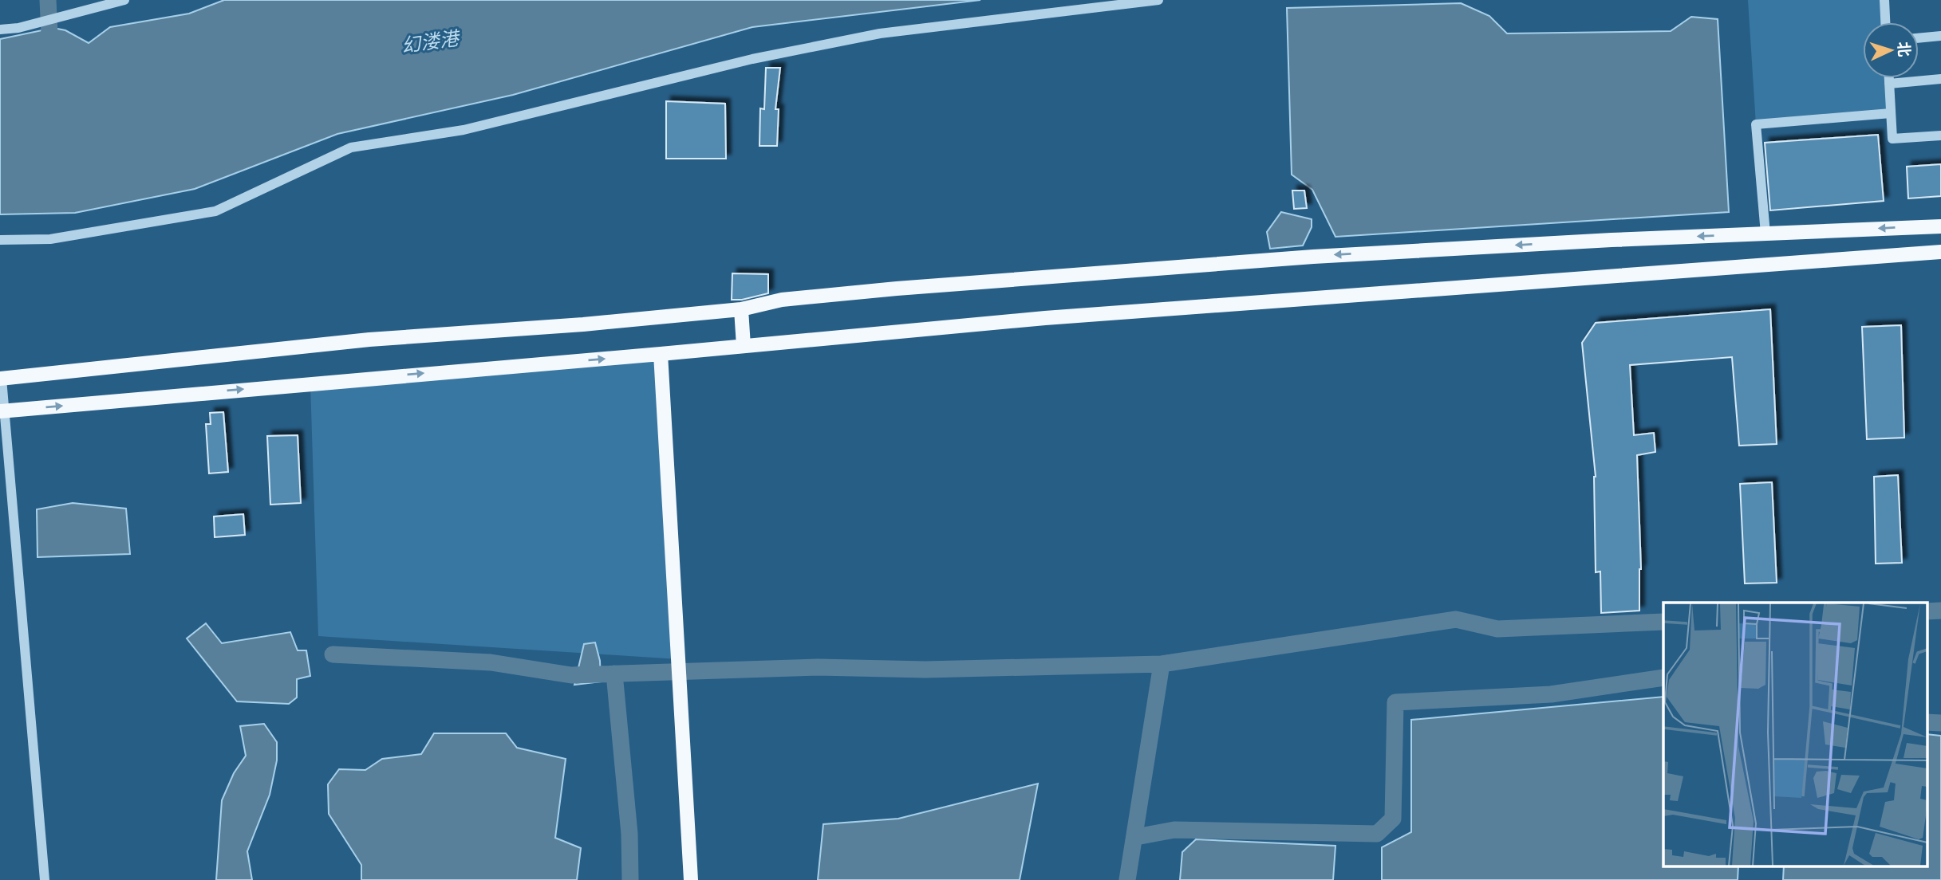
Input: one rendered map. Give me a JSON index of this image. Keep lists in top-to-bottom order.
{
  "water": ["幻溇港"],
  "north": "right"
}
